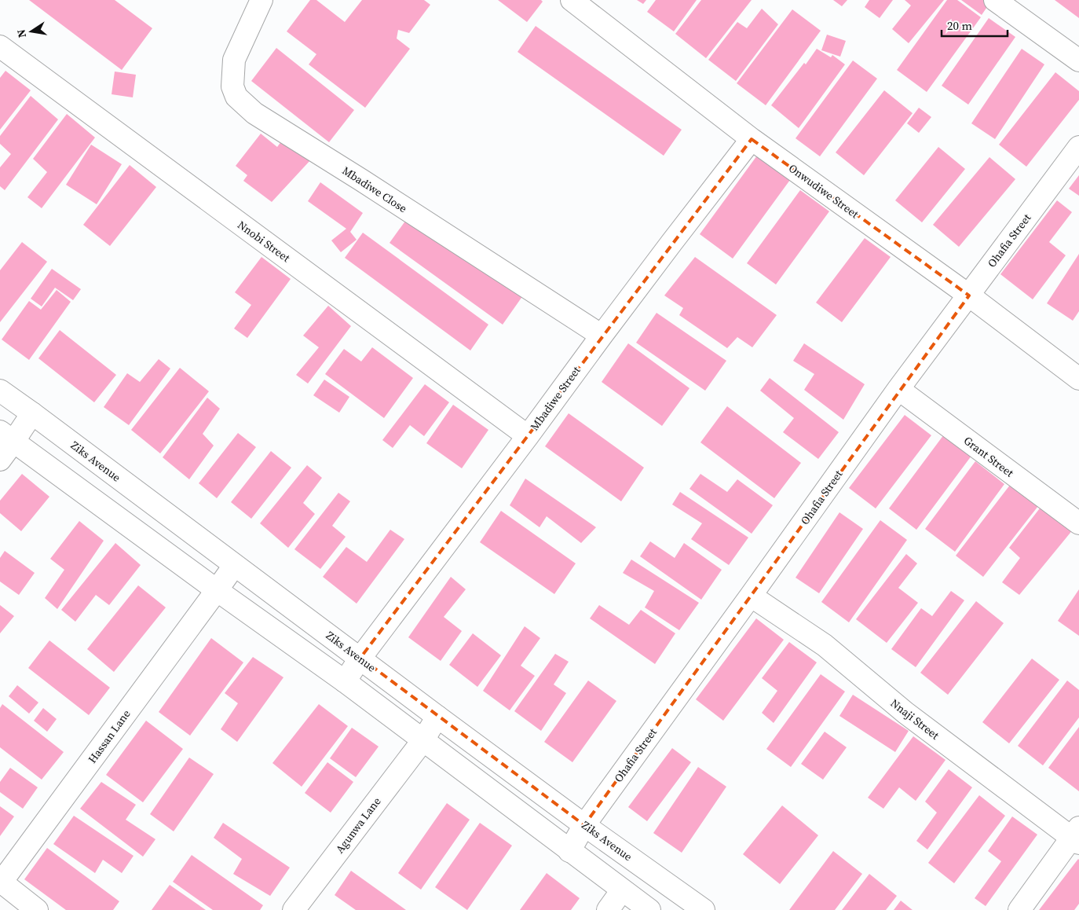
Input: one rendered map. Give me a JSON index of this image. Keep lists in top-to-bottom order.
{
  "streets": {
    "street": [
      "Mbadiwe Close",
      "Onwudiwe Street",
      "Ohafia Street",
      "Nnobi Street",
      "Mbadiwe Street",
      "Grant Street",
      "Ziks Avenue",
      "Nnaji Street",
      "Hassan Lane",
      "Agunwa Lane"
    ]
  },
  "crossings": [
    ["Mbadiwe Close", "Mbadiwe Street"],
    ["Onwudiwe Street", "Ohafia Street"],
    ["Onwudiwe Street", "Mbadiwe Street"],
    ["Ohafia Street", "Grant Street"],
    ["Ohafia Street", "Ziks Avenue"],
    ["Ohafia Street", "Nnaji Street"],
    ["Nnobi Street", "Mbadiwe Street"],
    ["Mbadiwe Street", "Ziks Avenue"],
    ["Ziks Avenue", "Hassan Lane"],
    ["Ziks Avenue", "Agunwa Lane"]
  ],
  "scale_bar": "20 m",
  "north": "left"
}
